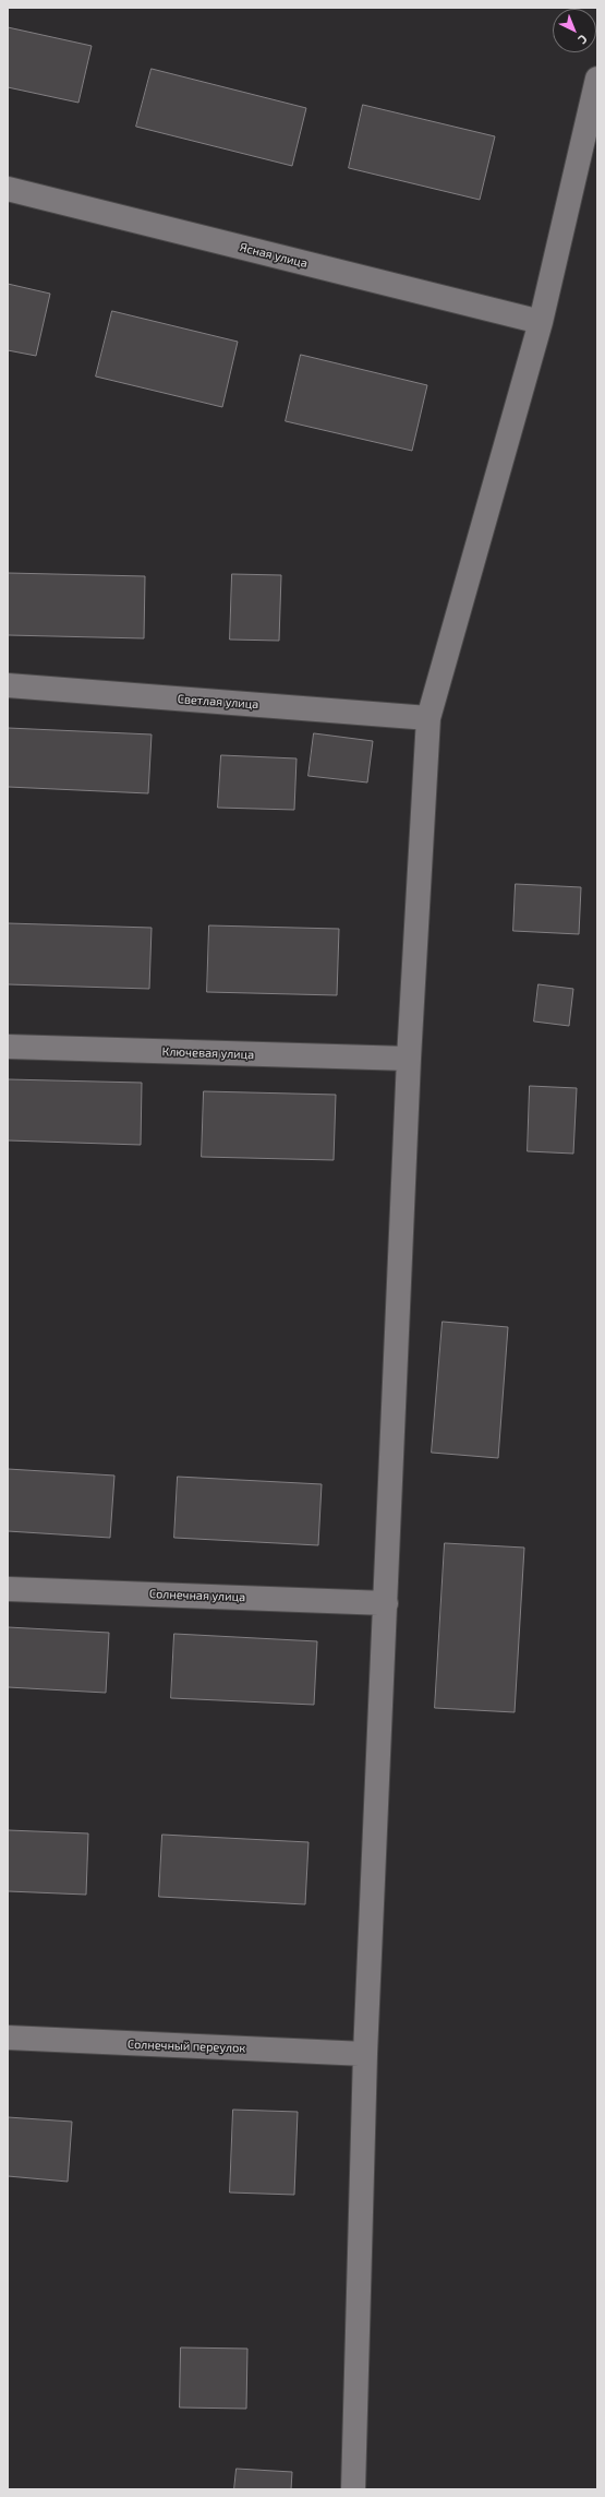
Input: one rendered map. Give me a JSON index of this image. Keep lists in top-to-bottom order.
{
  "streets": {
    "street": [
      "Ясная улица",
      "Светлая улица",
      "Ключевая улица",
      "Солнечная улица",
      "Солнечный переулок"
    ]
  },
  "north": "bottom right"
}
